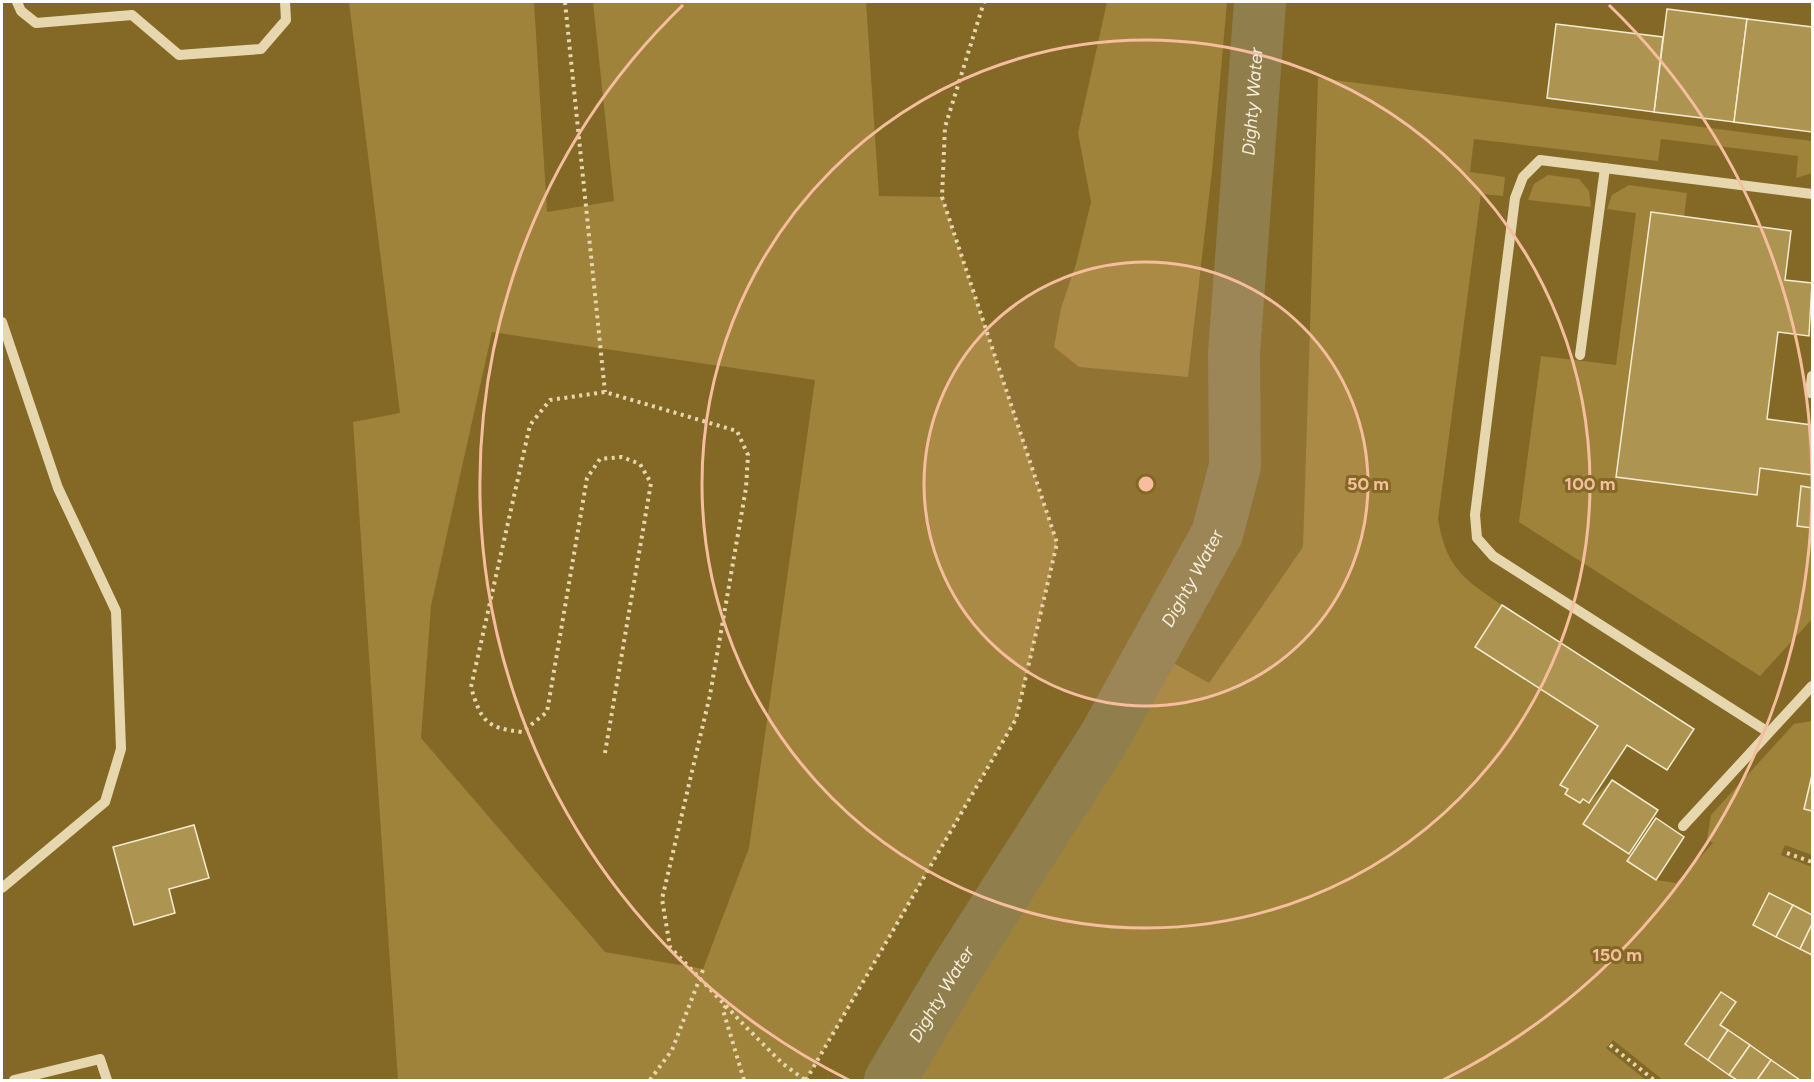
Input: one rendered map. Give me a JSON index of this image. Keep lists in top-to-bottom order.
{
  "water": ["Dighty Water"],
  "rings": ["50 m", "100 m", "150 m"]
}
